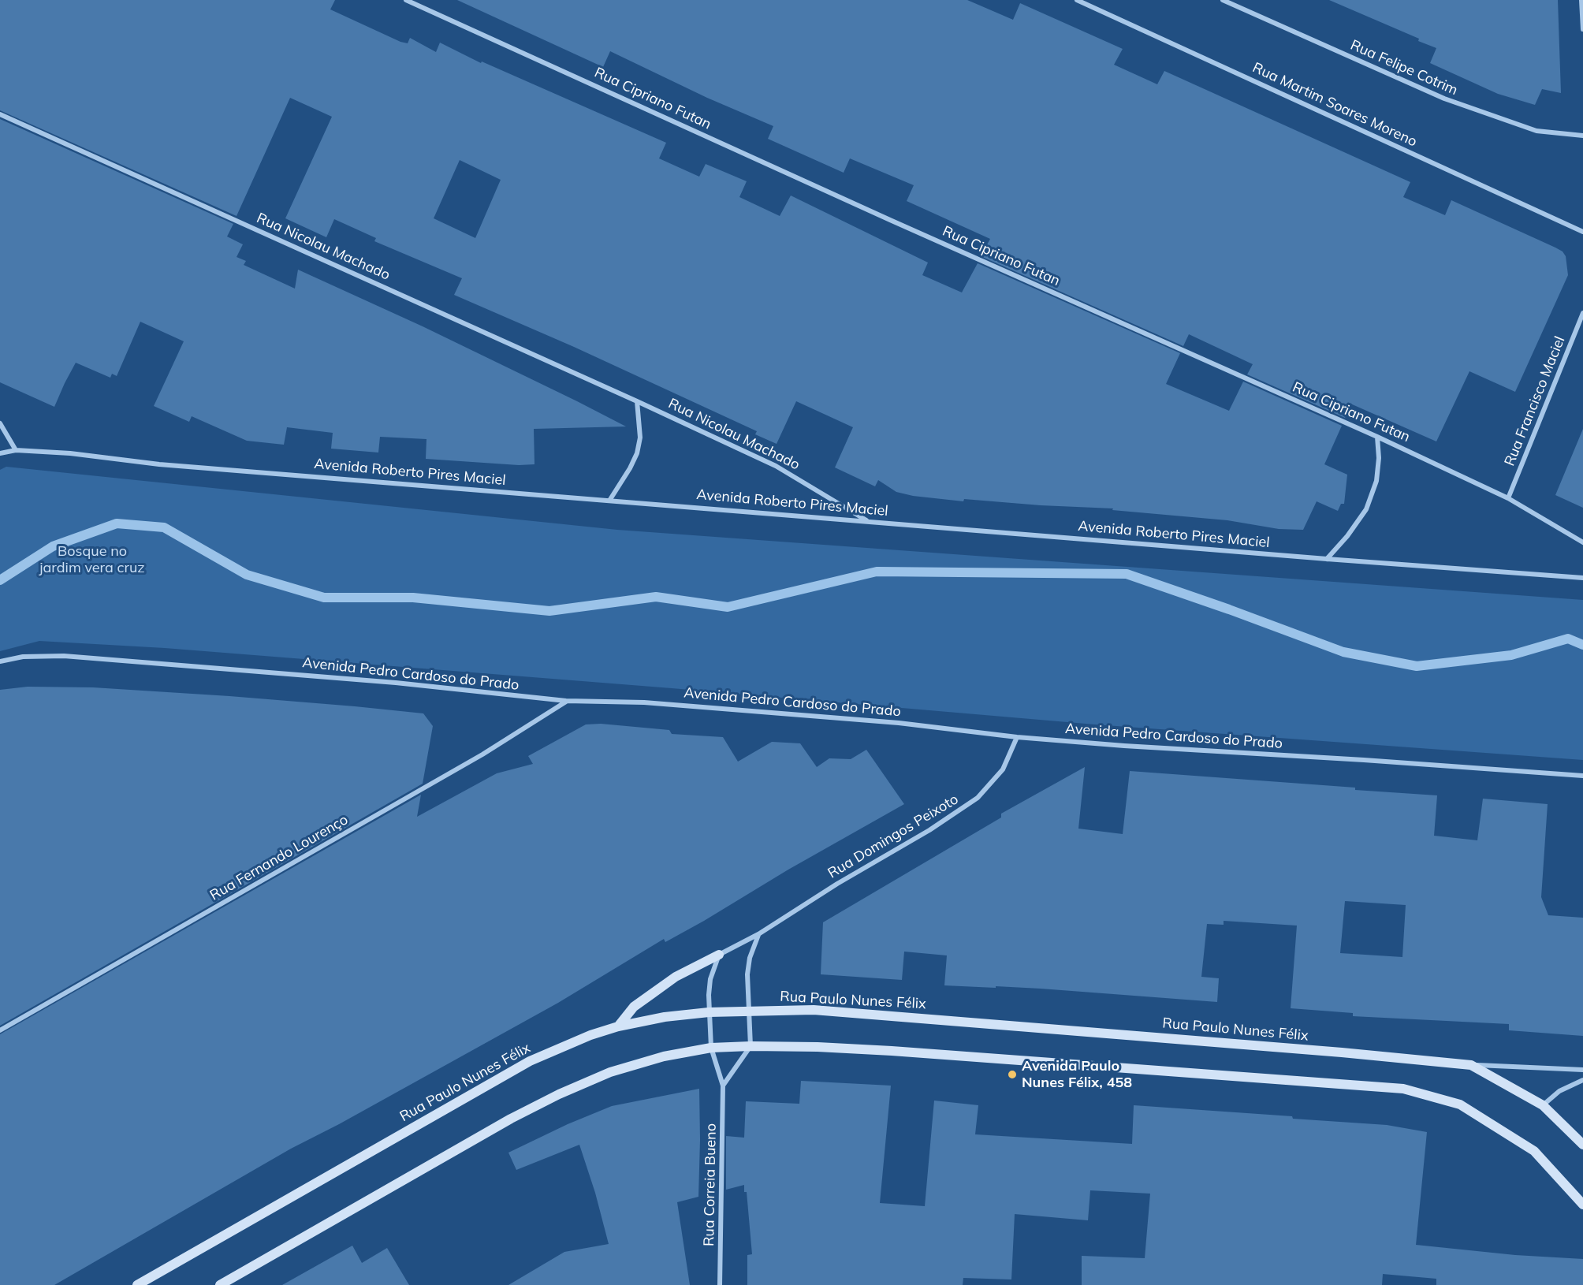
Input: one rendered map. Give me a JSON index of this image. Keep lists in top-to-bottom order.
{
  "streets": {
    "main road": ["Rua Paulo Nunes Félix"],
    "street": [
      "Rua Felipe Cotrim",
      "Rua Cipriano Futan",
      "Rua Martim Soares Moreno",
      "Rua Nicolau Machado",
      "Rua Francisco Maciel",
      "Avenida Roberto Pires Maciel",
      "Avenida Pedro Cardoso do Prado",
      "Rua Domingos Peixoto",
      "Rua Fernando Lourenço",
      "Rua Correia Bueno"
    ]
  },
  "crossings": [
    ["Rua Cipriano Futan", "Rua Francisco Maciel"],
    ["Rua Nicolau Machado", "Avenida Roberto Pires Maciel"],
    ["Avenida Pedro Cardoso do Prado", "Rua Domingos Peixoto"],
    ["Avenida Pedro Cardoso do Prado", "Rua Fernando Lourenço"]
  ],
  "parks": ["Bosque no jardim vera cruz"],
  "places": ["Avenida Paulo Nunes Félix, 458"]
}
